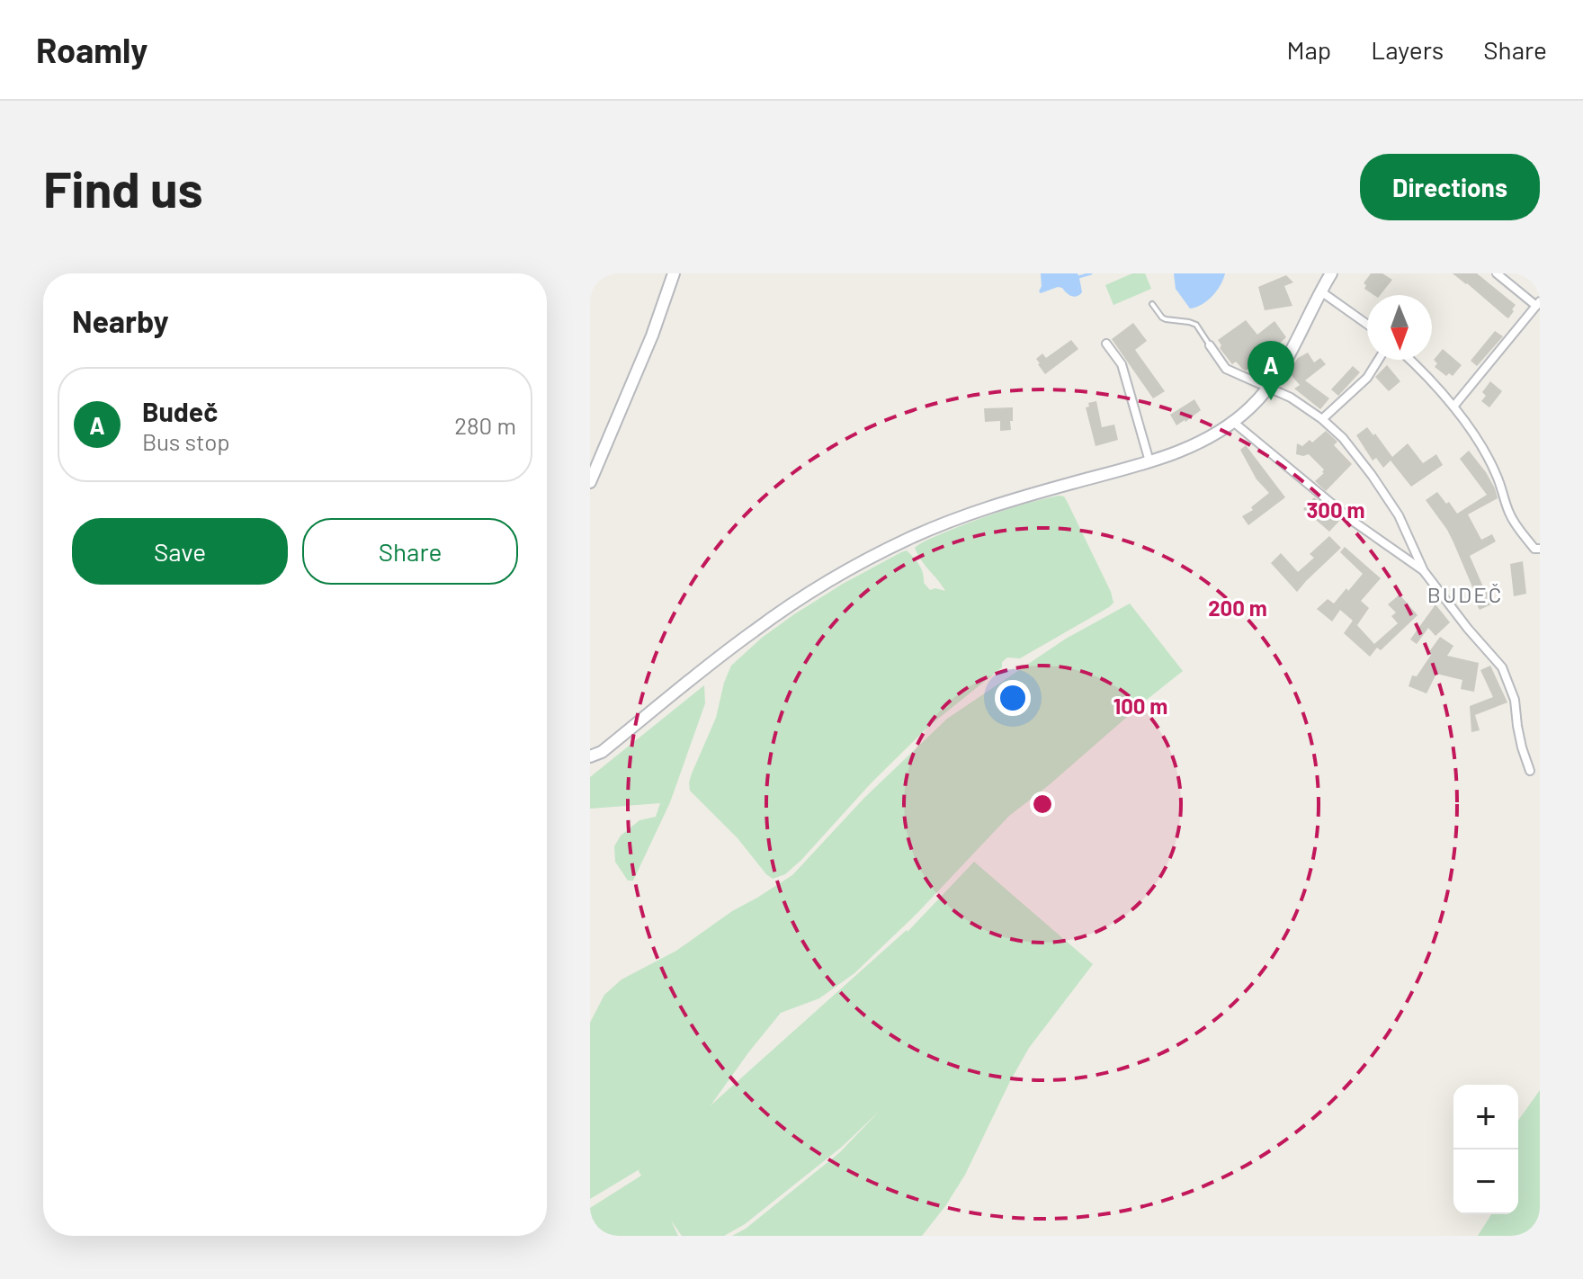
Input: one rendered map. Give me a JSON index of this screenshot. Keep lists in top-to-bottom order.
{
  "districts": ["BUDEČ"],
  "north": "bottom",
  "page": {
    "header": "Roamly",
    "nav": ["Map", "Layers", "Share"],
    "buttons": [
      "Directions",
      ["Save", "Share"]
    ],
    "title": "Find us",
    "heading": "Nearby",
    "pins": "A",
    "list": [
      {
        "mark": "A",
        "name": "Budeč",
        "note": "Bus stop",
        "value": "280 m"
      }
    ],
    "map_buttons": ["+", "−"]
  },
  "rings": ["300 m", "200 m", "100 m"]
}
